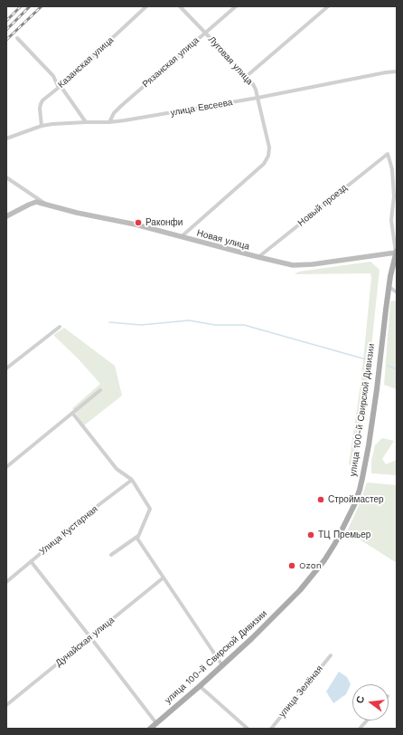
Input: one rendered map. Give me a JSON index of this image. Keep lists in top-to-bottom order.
{
  "streets": {
    "main road": ["улица 100-й Свирской Дивизии"],
    "street": [
      "Луговая улица",
      "Казанская улица",
      "Рязанская улица",
      "улица Евсеева",
      "Новый проезд",
      "Новая улица",
      "Улица Кустарная",
      "Дунайская улица",
      "улица Зелёная"
    ]
  },
  "crossings": [
    ["Луговая улица", "Рязанская улица"],
    ["Луговая улица", "улица Евсеева"],
    ["Луговая улица", "Новая улица"],
    ["Казанская улица", "улица Евсеева"],
    ["Рязанская улица", "улица Евсеева"],
    ["Новый проезд", "Новая улица"],
    ["Новая улица", "улица 100-й Свирской Дивизии"]
  ],
  "places": [
    "Раконфи",
    "Строймастер",
    "ТЦ Премьер",
    "Ozon"
  ],
  "north": "left"
}
